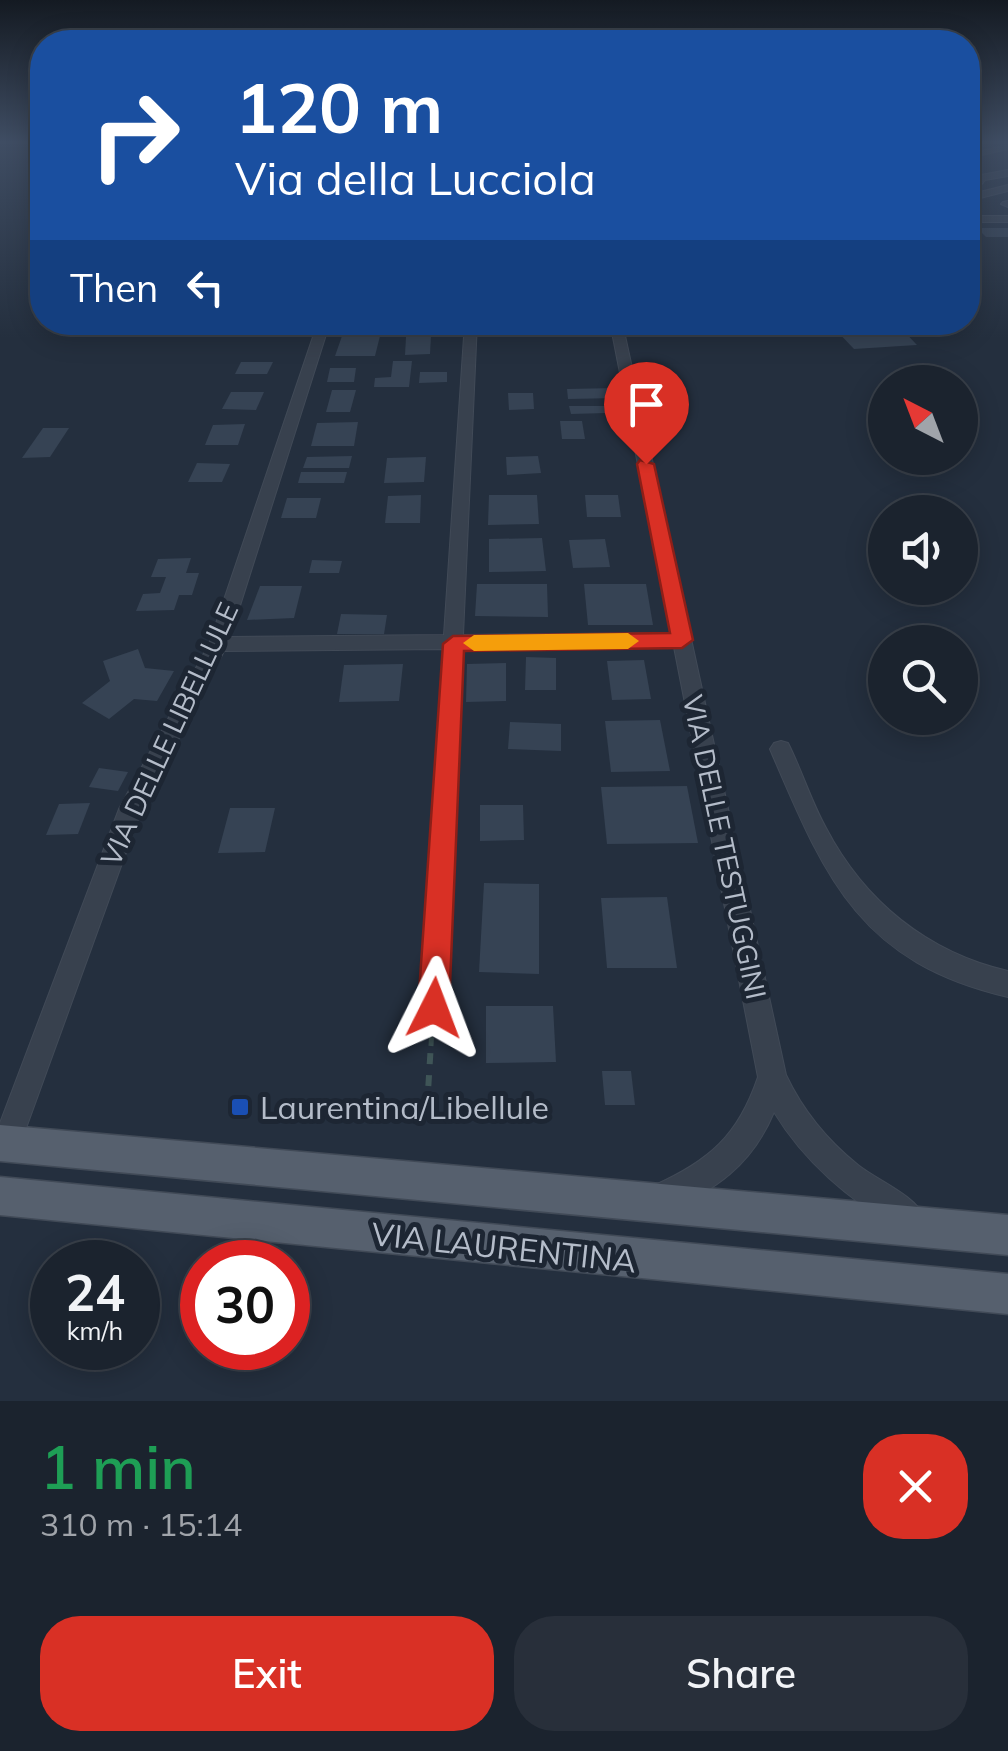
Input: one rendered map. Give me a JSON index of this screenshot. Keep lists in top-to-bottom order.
{
  "streets": {
    "main road": ["VIA LAURENTINA"],
    "street": ["VIA DELLE LIBELLULE", "VIA DELLE TESTUGGINI"]
  },
  "crossings": [
    ["VIA DELLE LIBELLULE", "VIA LAURENTINA"]
  ],
  "places": {
    "transit": ["Laurentina/Libellule"]
  },
  "north": "top left",
  "page": {
    "turn": ["120 m", "Via della Lucciola"],
    "then": "Then",
    "speed": "24 km/h",
    "limit": "30",
    "heading": ["1 min", "310 m · 15:14"],
    "buttons": ["Exit", "Share"]
  }
}
